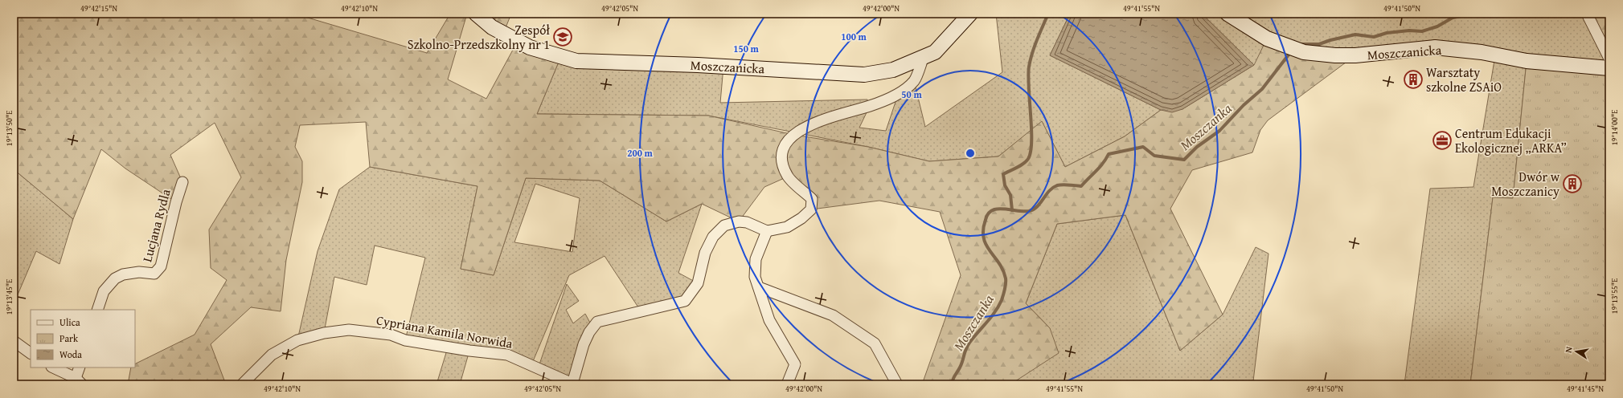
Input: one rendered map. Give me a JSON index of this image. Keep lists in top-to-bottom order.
{
  "streets": {
    "street": ["Moszczanicka", "Lucjana Rydla", "Cypriana Kamila Norwida"]
  },
  "water": ["Moszczanka"],
  "places": {
    "school or university": ["Zespół Szkolno-Przedszkolny nr 1"],
    "building": ["Warsztaty szkolne ZSAiO", "Dwór w Moszczanicy"],
    "office": ["Centrum Edukacji Ekologicznej „ARKA”"]
  },
  "legend": ["Ulica", "Park", "Woda"],
  "north": "left",
  "coordinates": [
    "49°42'15\"N",
    "49°42'10\"N",
    "49°42'05\"N",
    "49°42'00\"N",
    "49°41'55\"N",
    "49°41'50\"N",
    "19°14'00\"E",
    "19°13'50\"E",
    "19°13'55\"E",
    "19°13'45\"E",
    "49°41'45\"N"
  ],
  "rings": [
    "100 m",
    "150 m",
    "50 m",
    "200 m"
  ]
}
